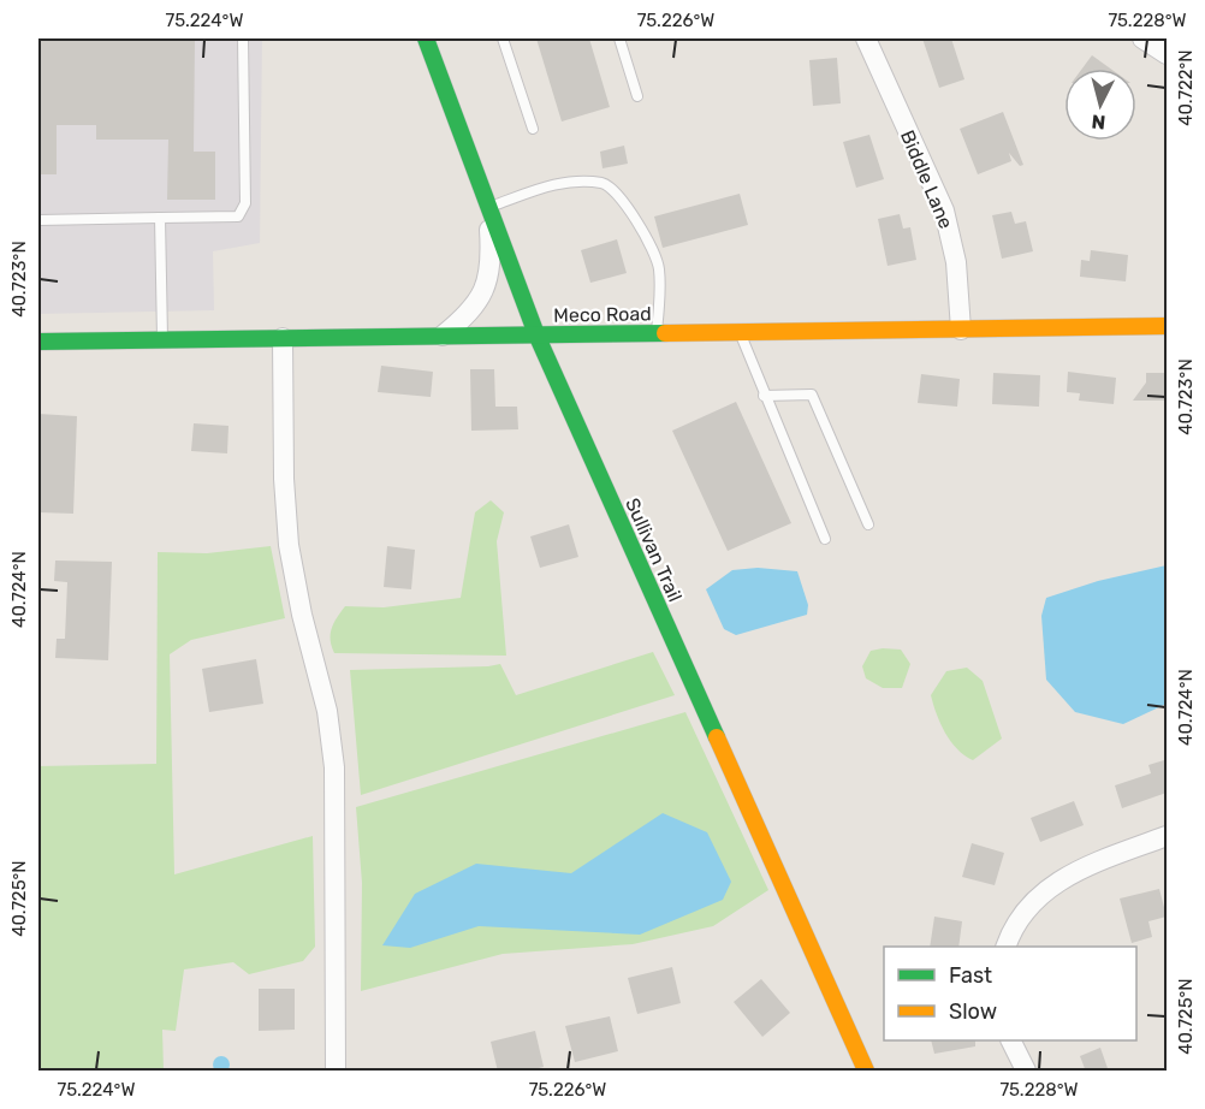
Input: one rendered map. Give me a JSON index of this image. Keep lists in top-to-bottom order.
{
  "streets": {
    "street": ["Biddle Lane", "Meco Road", "Sullivan Trail"]
  },
  "crossings": [
    ["Biddle Lane", "Meco Road"],
    ["Meco Road", "Sullivan Trail"]
  ],
  "legend": ["Fast", "Slow"],
  "north": "bottom",
  "coordinates": [
    "75.224°W",
    "75.226°W",
    "75.228°W",
    "40.722°N",
    "40.723°N",
    "40.724°N",
    "40.725°N"
  ]
}
